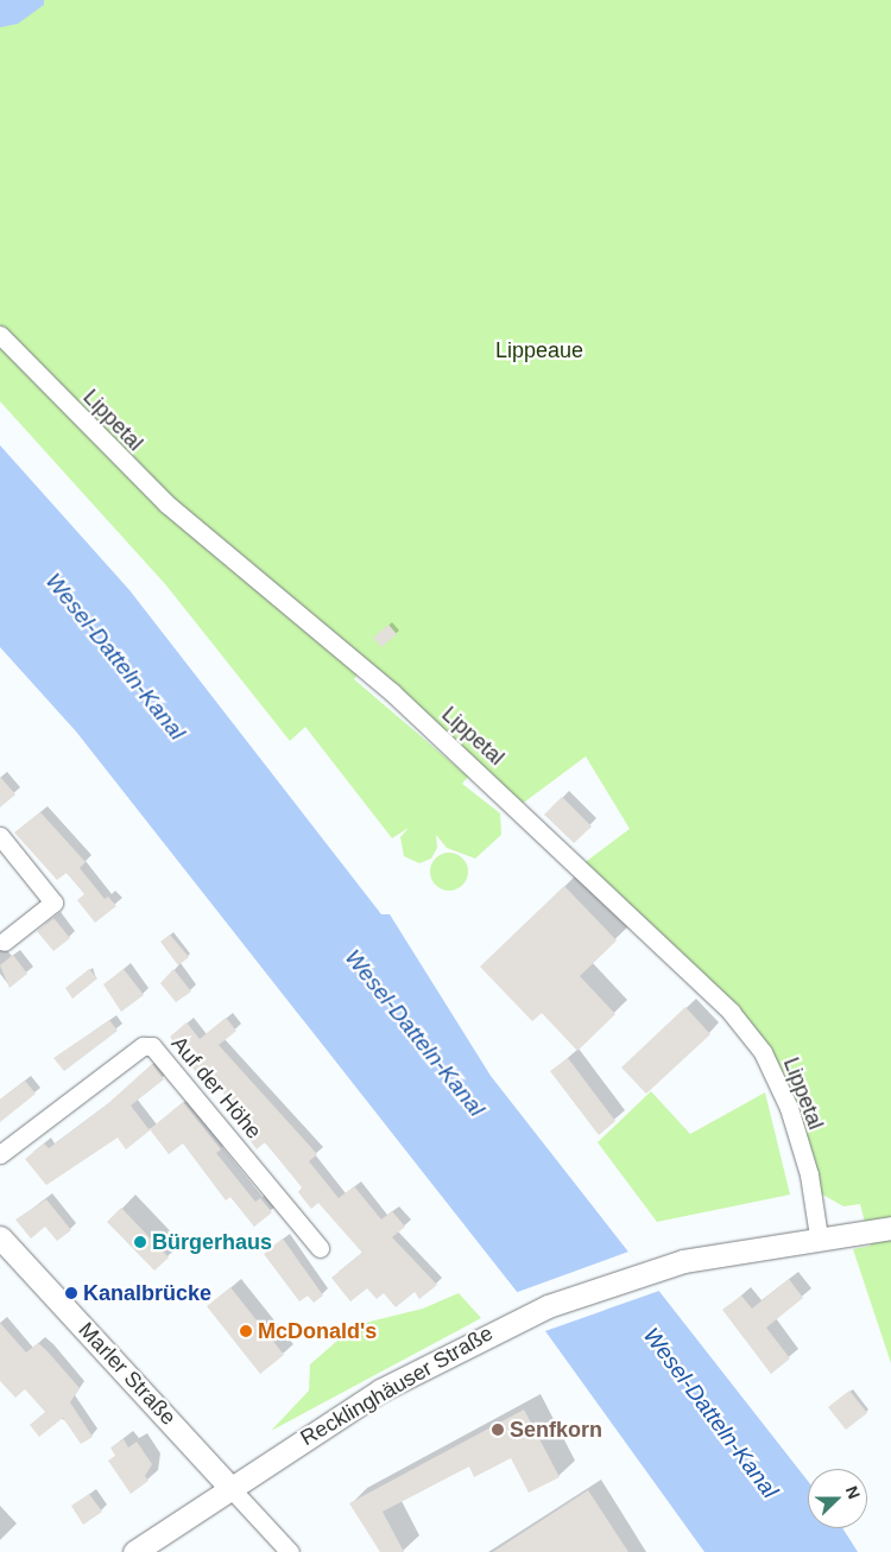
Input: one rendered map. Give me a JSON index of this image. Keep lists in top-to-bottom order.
{
  "streets": {
    "main road": ["Marler Straße", "Recklinghäuser Straße"],
    "street": ["Lippetal", "Auf der Höhe"]
  },
  "crossings": [
    ["Lippetal", "Recklinghäuser Straße"],
    ["Marler Straße", "Recklinghäuser Straße"]
  ],
  "water": ["Wesel-Datteln-Kanal"],
  "parks": ["Lippeaue"],
  "places": [
    "Bürgerhaus",
    "Kanalbrücke",
    "McDonald's",
    "Senfkorn"
  ],
  "north": "right"
}
